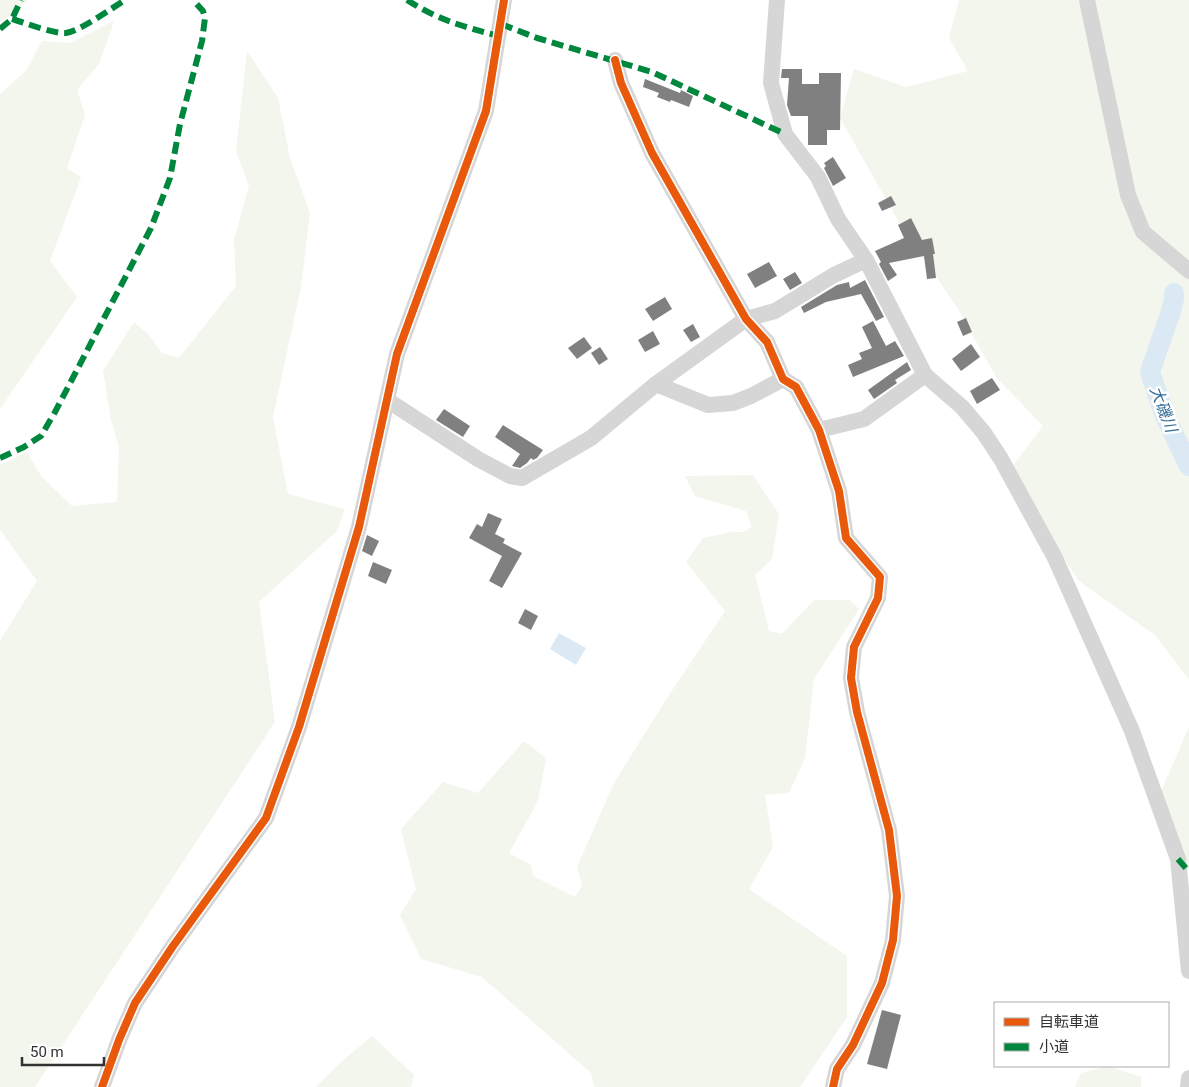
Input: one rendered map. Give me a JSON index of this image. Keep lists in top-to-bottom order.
{
  "water": ["大磯川"],
  "legend": ["自転車道", "小道"],
  "scale_bar": "50 m"
}
